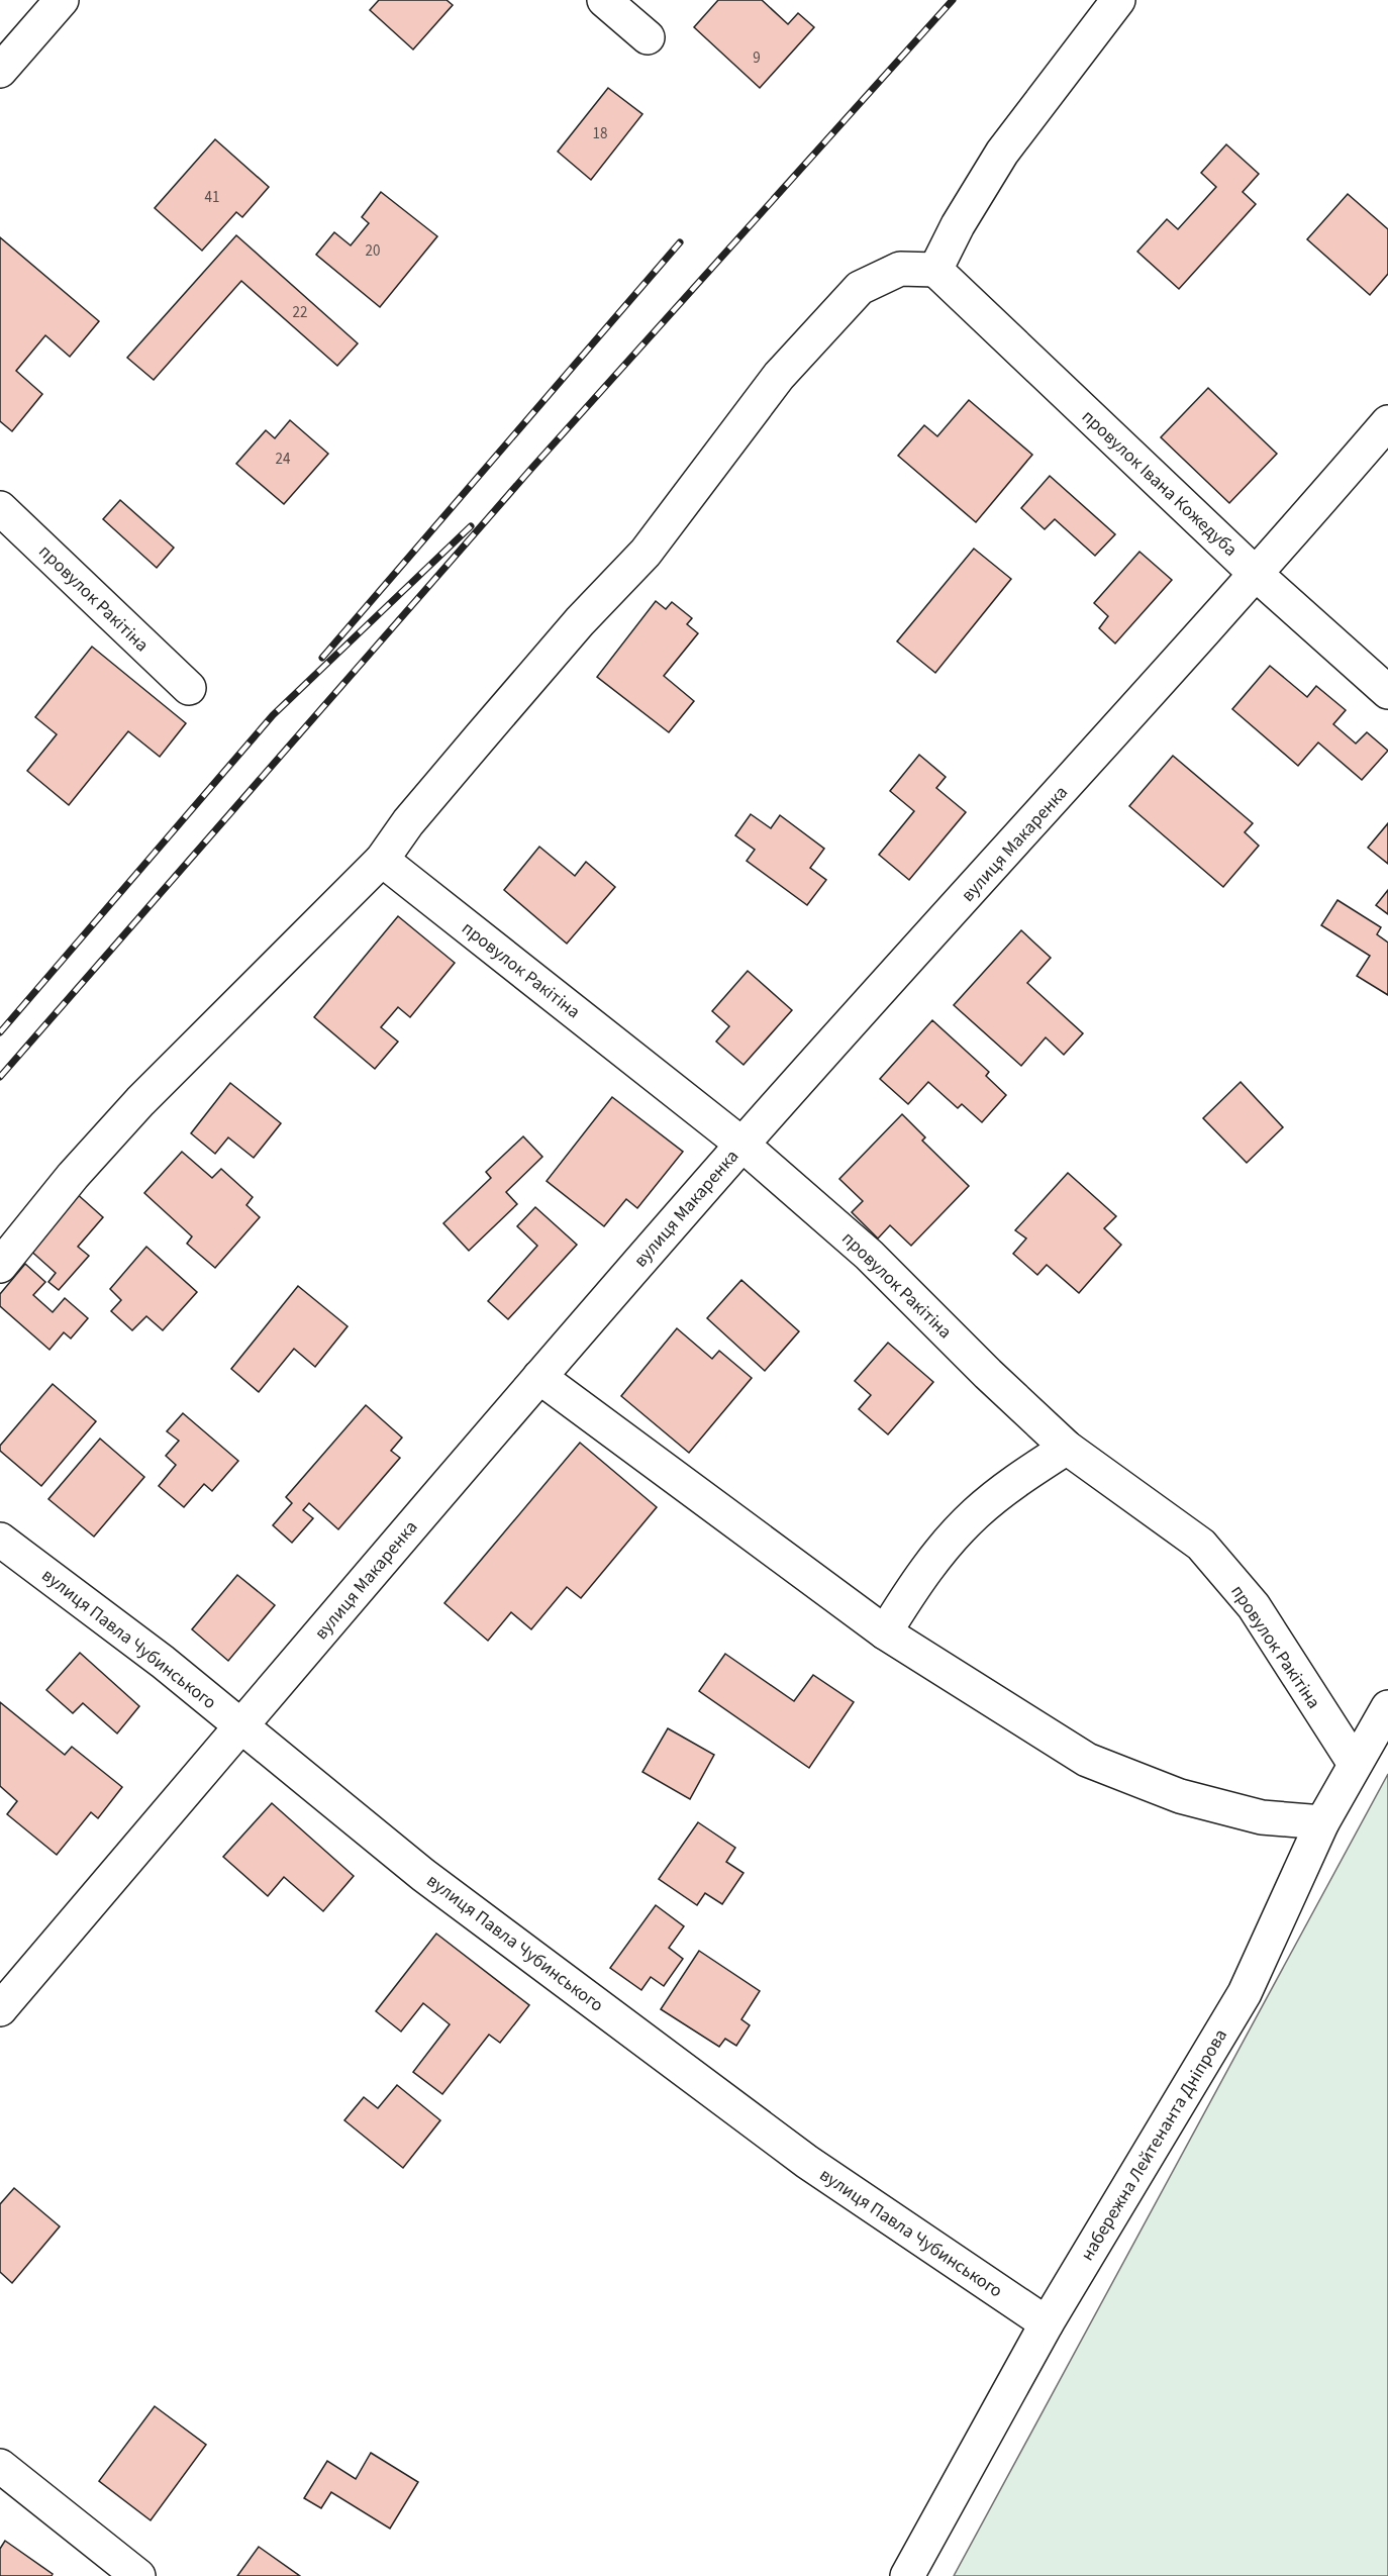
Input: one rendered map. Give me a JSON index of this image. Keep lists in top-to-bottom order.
{
  "streets": {
    "street": [
      "провулок Івана Кожедуба",
      "провулок Ракітіна",
      "вулиця Макаренка",
      "вулиця Павла Чубинського",
      "набережна Лейтенанта Дніпрова"
    ]
  },
  "crossings": [
    ["провулок Івана Кожедуба", "вулиця Макаренка"],
    ["провулок Ракітіна", "вулиця Макаренка"],
    ["провулок Ракітіна", "набережна Лейтенанта Дніпрова"],
    ["вулиця Макаренка", "вулиця Павла Чубинського"],
    ["вулиця Павла Чубинського", "набережна Лейтенанта Дніпрова"]
  ],
  "house_numbers": [
    "9",
    "18",
    "41",
    "20",
    "22",
    "24"
  ]
}
